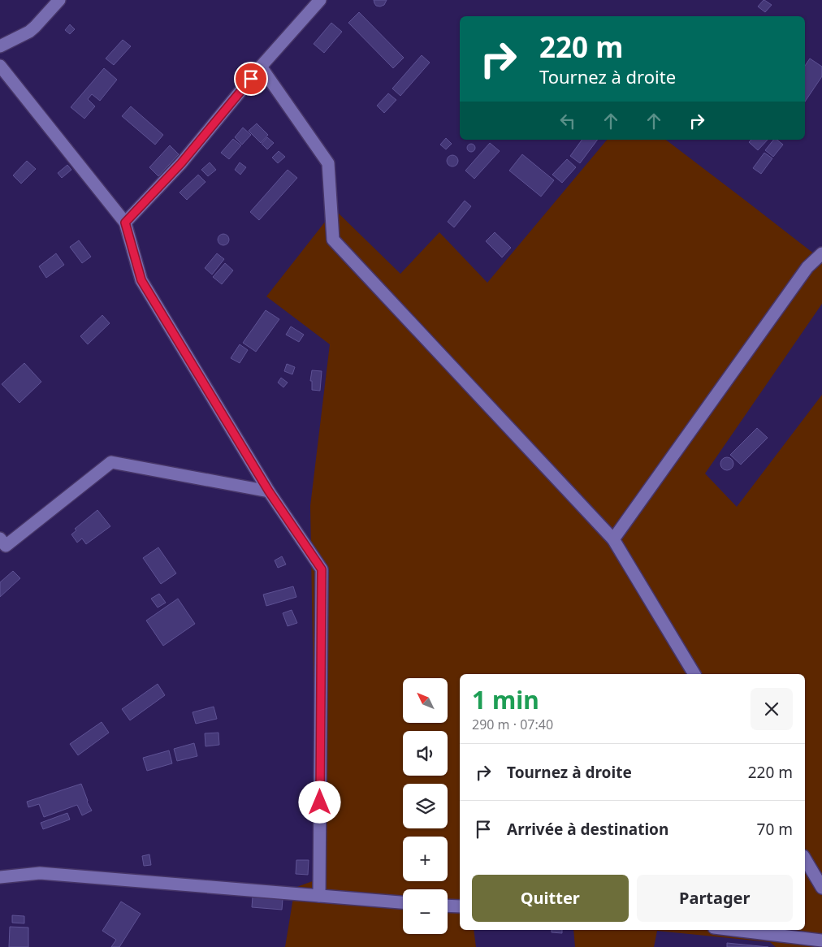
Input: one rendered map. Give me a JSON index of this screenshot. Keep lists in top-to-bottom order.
{
  "north": "top left",
  "page": {
    "turn": ["220 m", "Tournez à droite"],
    "heading": ["1 min", "290 m · 07:40"],
    "map_buttons": ["+", "−"],
    "list": [
      {
        "name": "Tournez à droite",
        "value": "220 m"
      },
      {
        "name": "Arrivée à destination",
        "value": "70 m"
      }
    ],
    "buttons": ["Quitter", "Partager"]
  }
}
